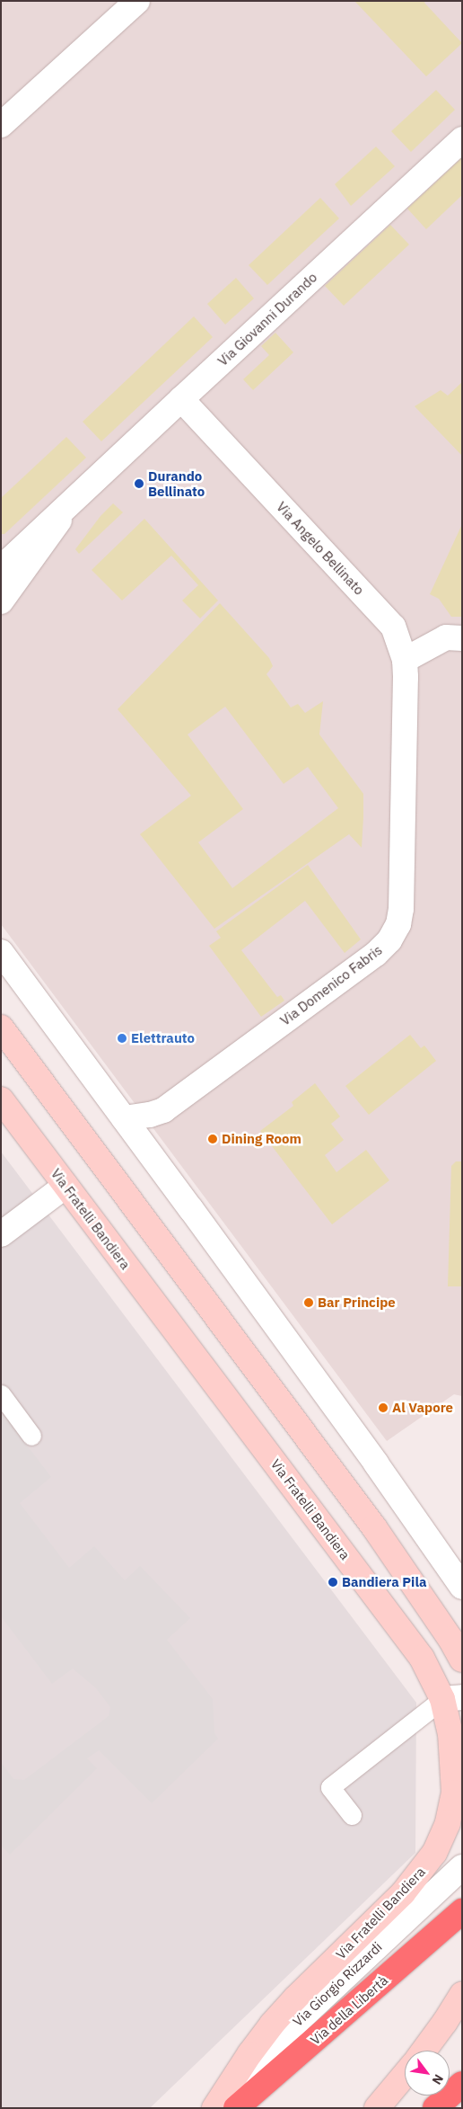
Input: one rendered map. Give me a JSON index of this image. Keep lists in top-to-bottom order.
{
  "streets": {
    "highway": ["Via della Libertà"],
    "main road": ["Via Fratelli Bandiera"],
    "street": [
      "Via Giovanni Durando",
      "Via Angelo Bellinato",
      "Via Domenico Fabris",
      "Via Giorgio Rizzardi"
    ]
  },
  "crossings": [
    ["Via Giovanni Durando", "Via Angelo Bellinato"],
    ["Via Angelo Bellinato", "Via Domenico Fabris"]
  ],
  "places": [
    "Durando Bellinato",
    "Elettrauto",
    "Dining Room",
    "Bar Principe",
    "Al Vapore",
    "Bandiera Pila"
  ],
  "north": "bottom right"
}
